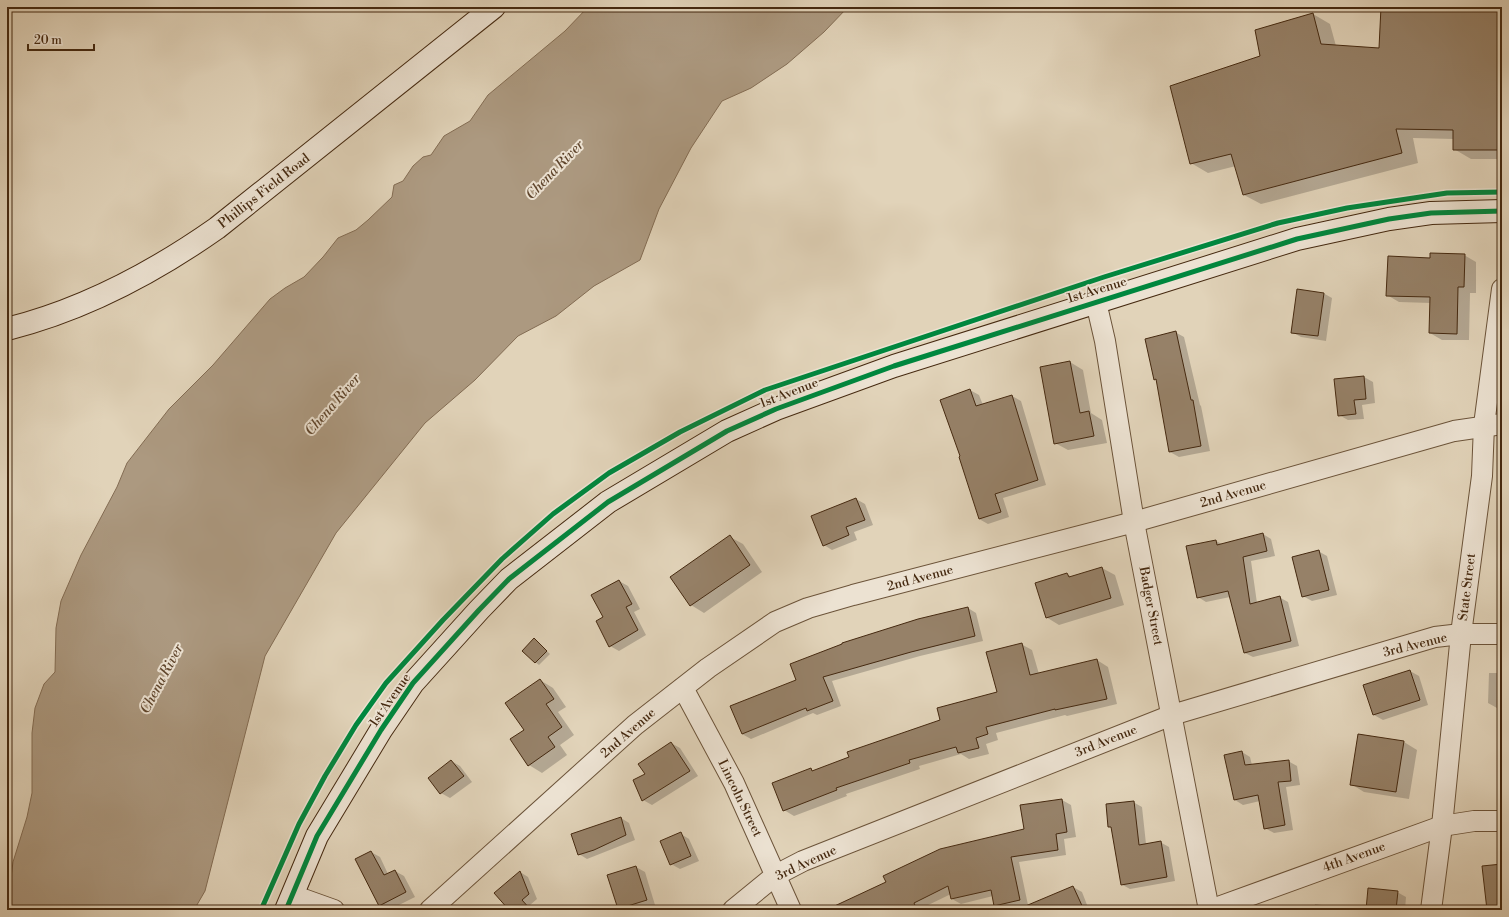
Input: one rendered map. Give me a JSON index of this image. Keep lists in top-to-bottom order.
{
  "streets": {
    "street": [
      "Phillips Field Road",
      "1st Avenue",
      "2nd Avenue",
      "State Street",
      "Badger Street",
      "3rd Avenue",
      "Lincoln Street",
      "4th Avenue"
    ]
  },
  "crossings": [
    ["1st Avenue", "Badger Street"],
    ["2nd Avenue", "State Street"],
    ["2nd Avenue", "Badger Street"],
    ["2nd Avenue", "Lincoln Street"],
    ["State Street", "3rd Avenue"],
    ["State Street", "4th Avenue"],
    ["Badger Street", "3rd Avenue"],
    ["Badger Street", "4th Avenue"],
    ["3rd Avenue", "Lincoln Street"]
  ],
  "water": ["Chena River"],
  "scale_bar": "20 m"
}
